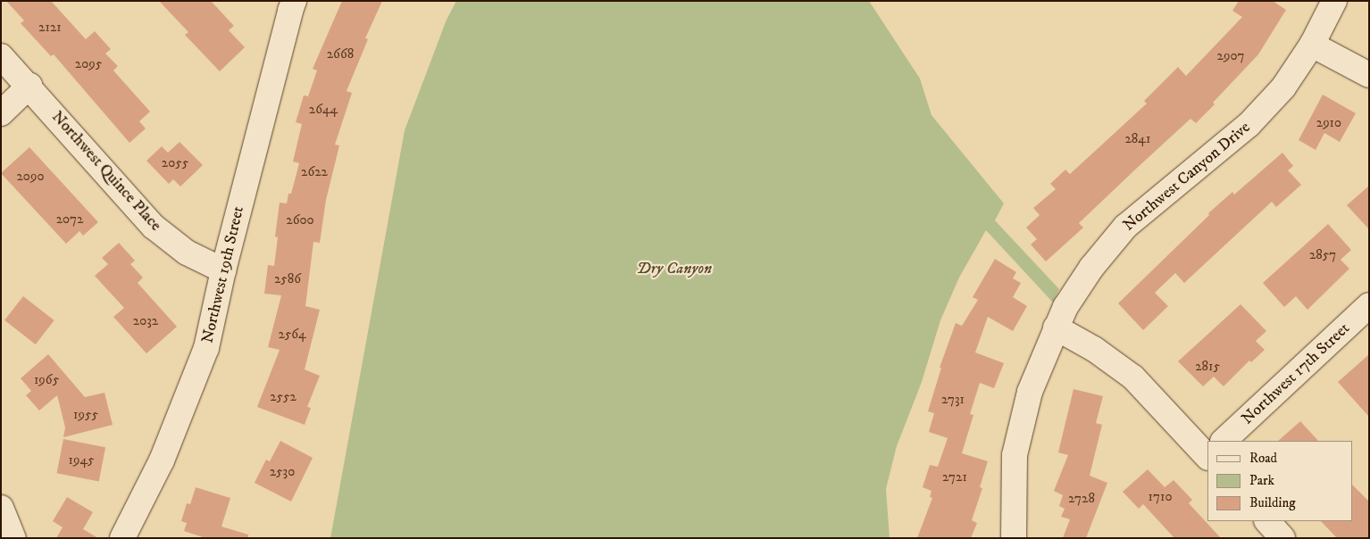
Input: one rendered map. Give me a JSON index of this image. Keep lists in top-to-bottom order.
{
  "streets": {
    "street": [
      "Northwest Quince Place",
      "Northwest Canyon Drive",
      "Northwest 19th Street",
      "Northwest 17th Street"
    ]
  },
  "crossings": [
    ["Northwest Quince Place", "Northwest 19th Street"]
  ],
  "parks": ["Dry Canyon"],
  "house_numbers": [
    "2121",
    "2668",
    "2907",
    "2095",
    "2644",
    "2910",
    "2841",
    "2055",
    "2622",
    "2090",
    "2072",
    "2600",
    "2857",
    "2586",
    "2032",
    "2564",
    "2815",
    "1965",
    "2552",
    "2731",
    "1955",
    "1945",
    "2530",
    "2721",
    "1710",
    "2728"
  ],
  "legend": ["Road", "Park", "Building"]
}
